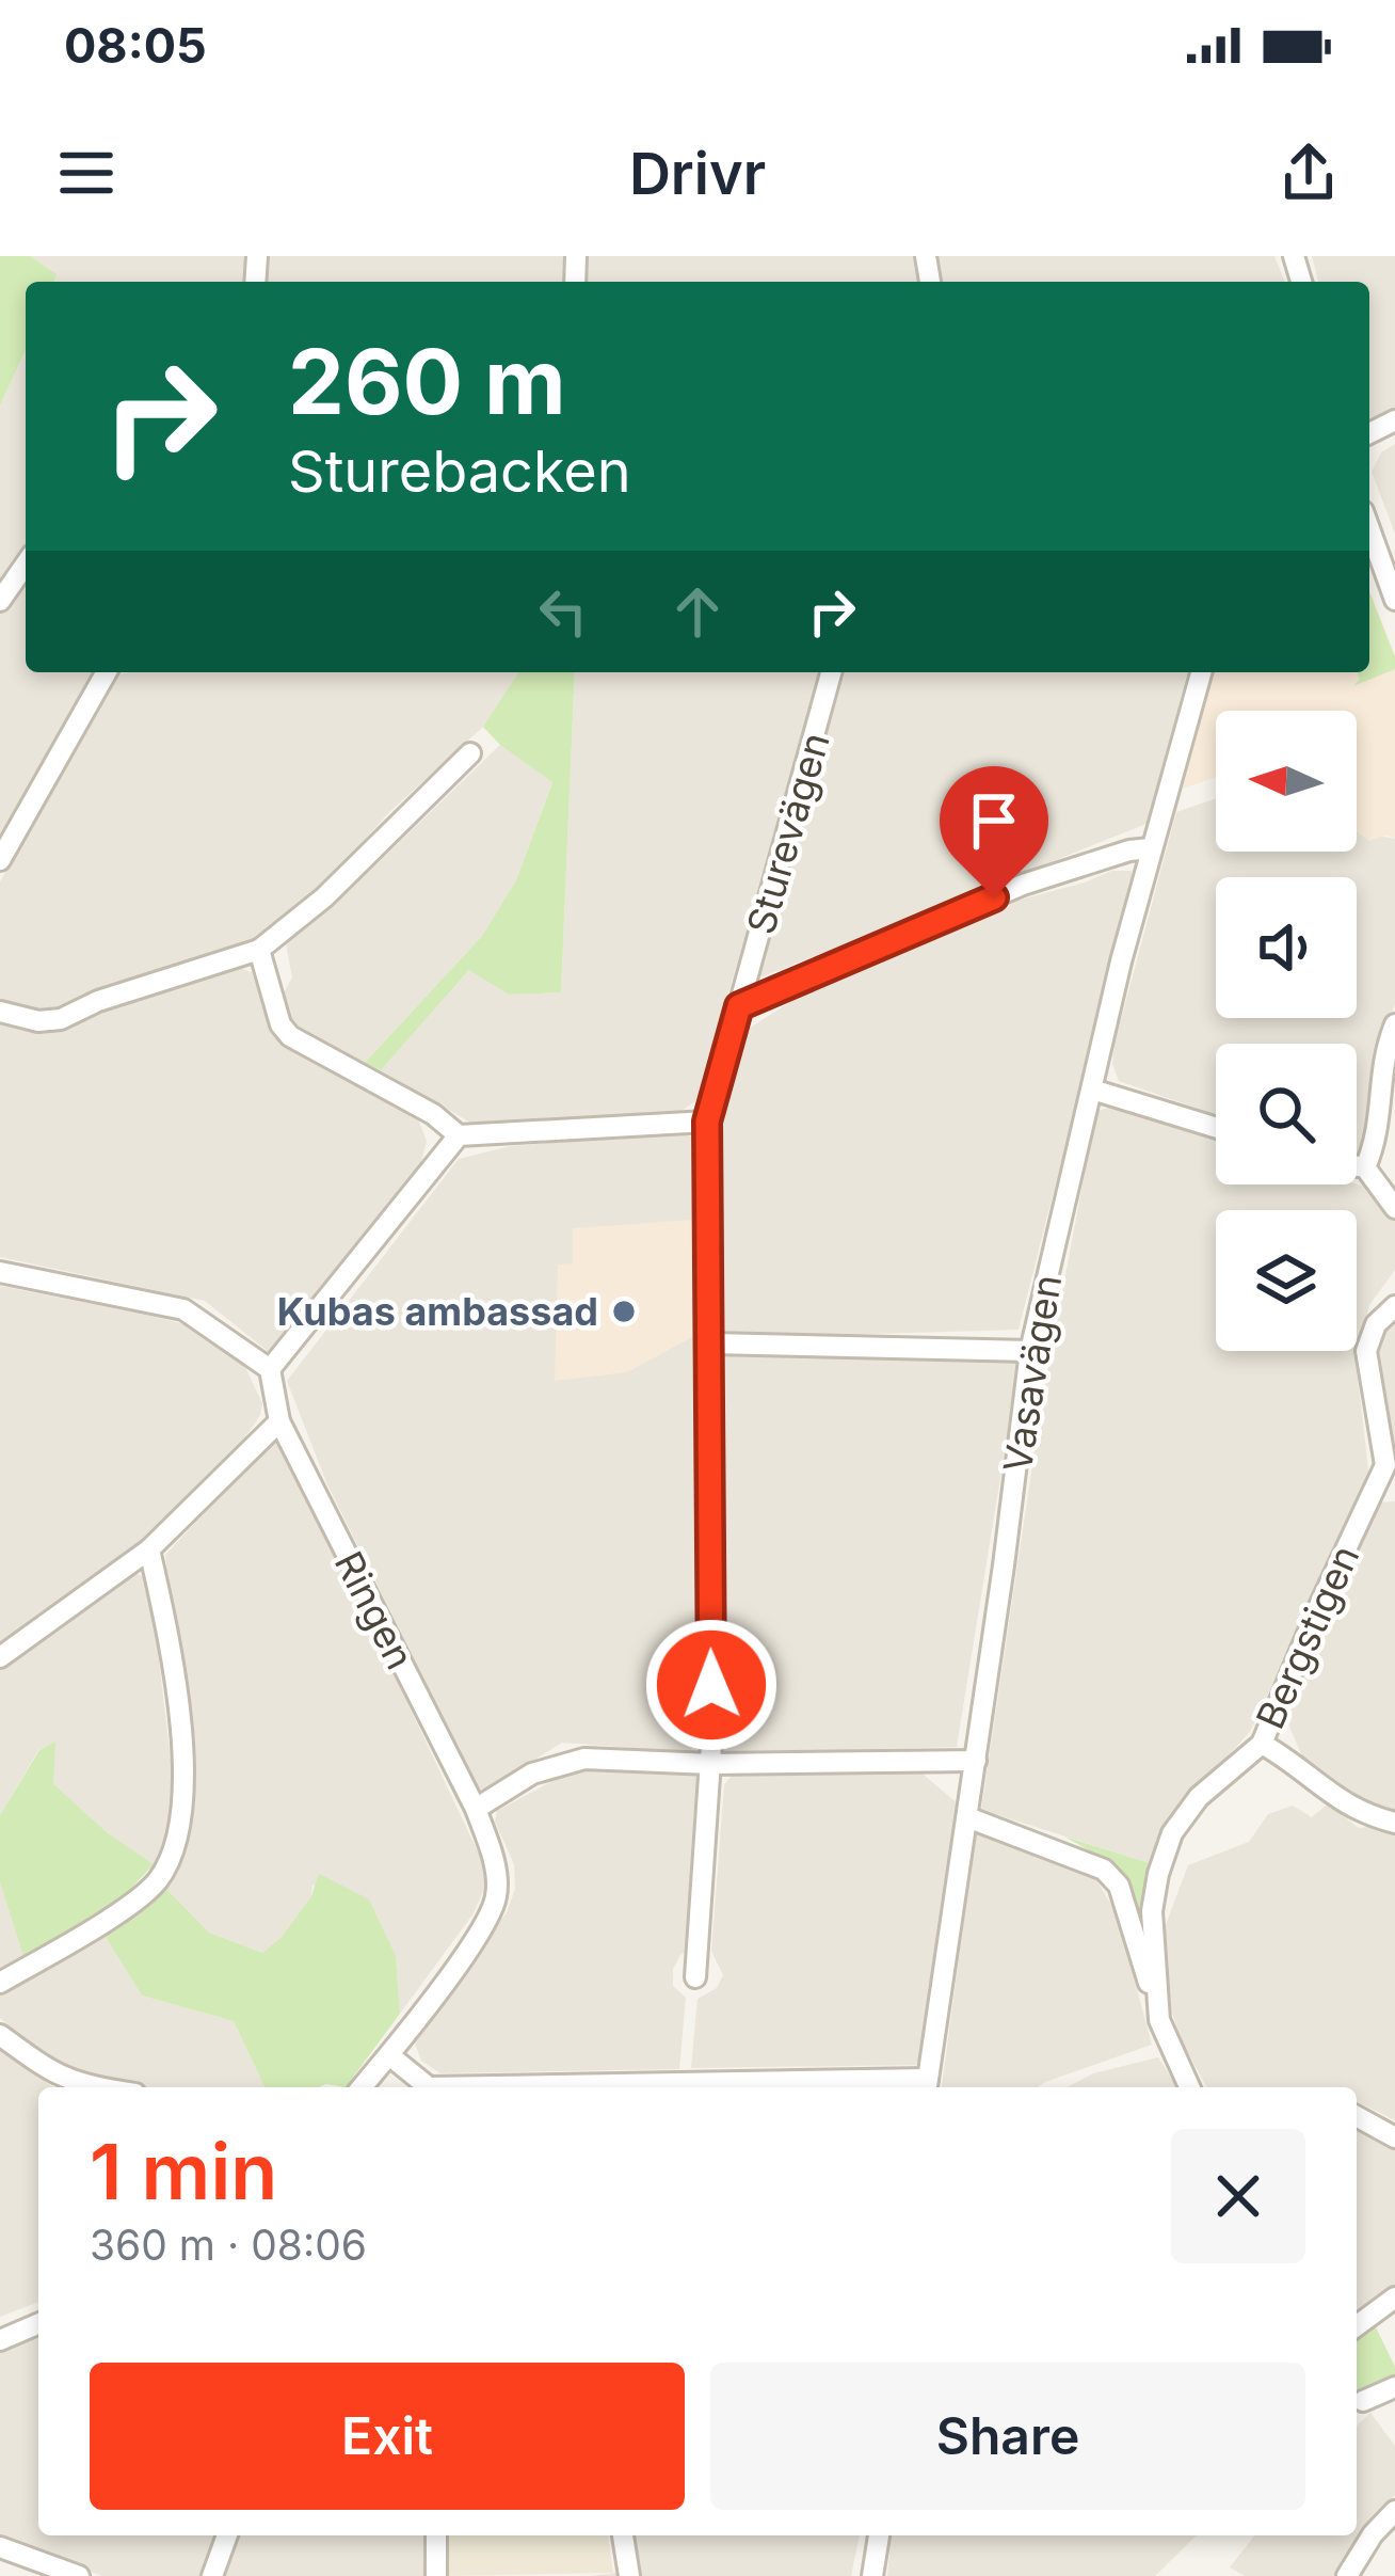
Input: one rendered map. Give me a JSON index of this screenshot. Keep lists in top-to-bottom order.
{
  "streets": {
    "street": [
      "Sturevägen",
      "Vasavägen",
      "Ringen",
      "Bergstigen"
    ]
  },
  "places": ["Kubas ambassad"],
  "north": "left",
  "page": {
    "status": "08:05",
    "header": "Drivr",
    "turn": ["260 m", "Sturebacken"],
    "heading": ["1 min", "360 m · 08:06"],
    "buttons": ["Exit", "Share"]
  }
}
